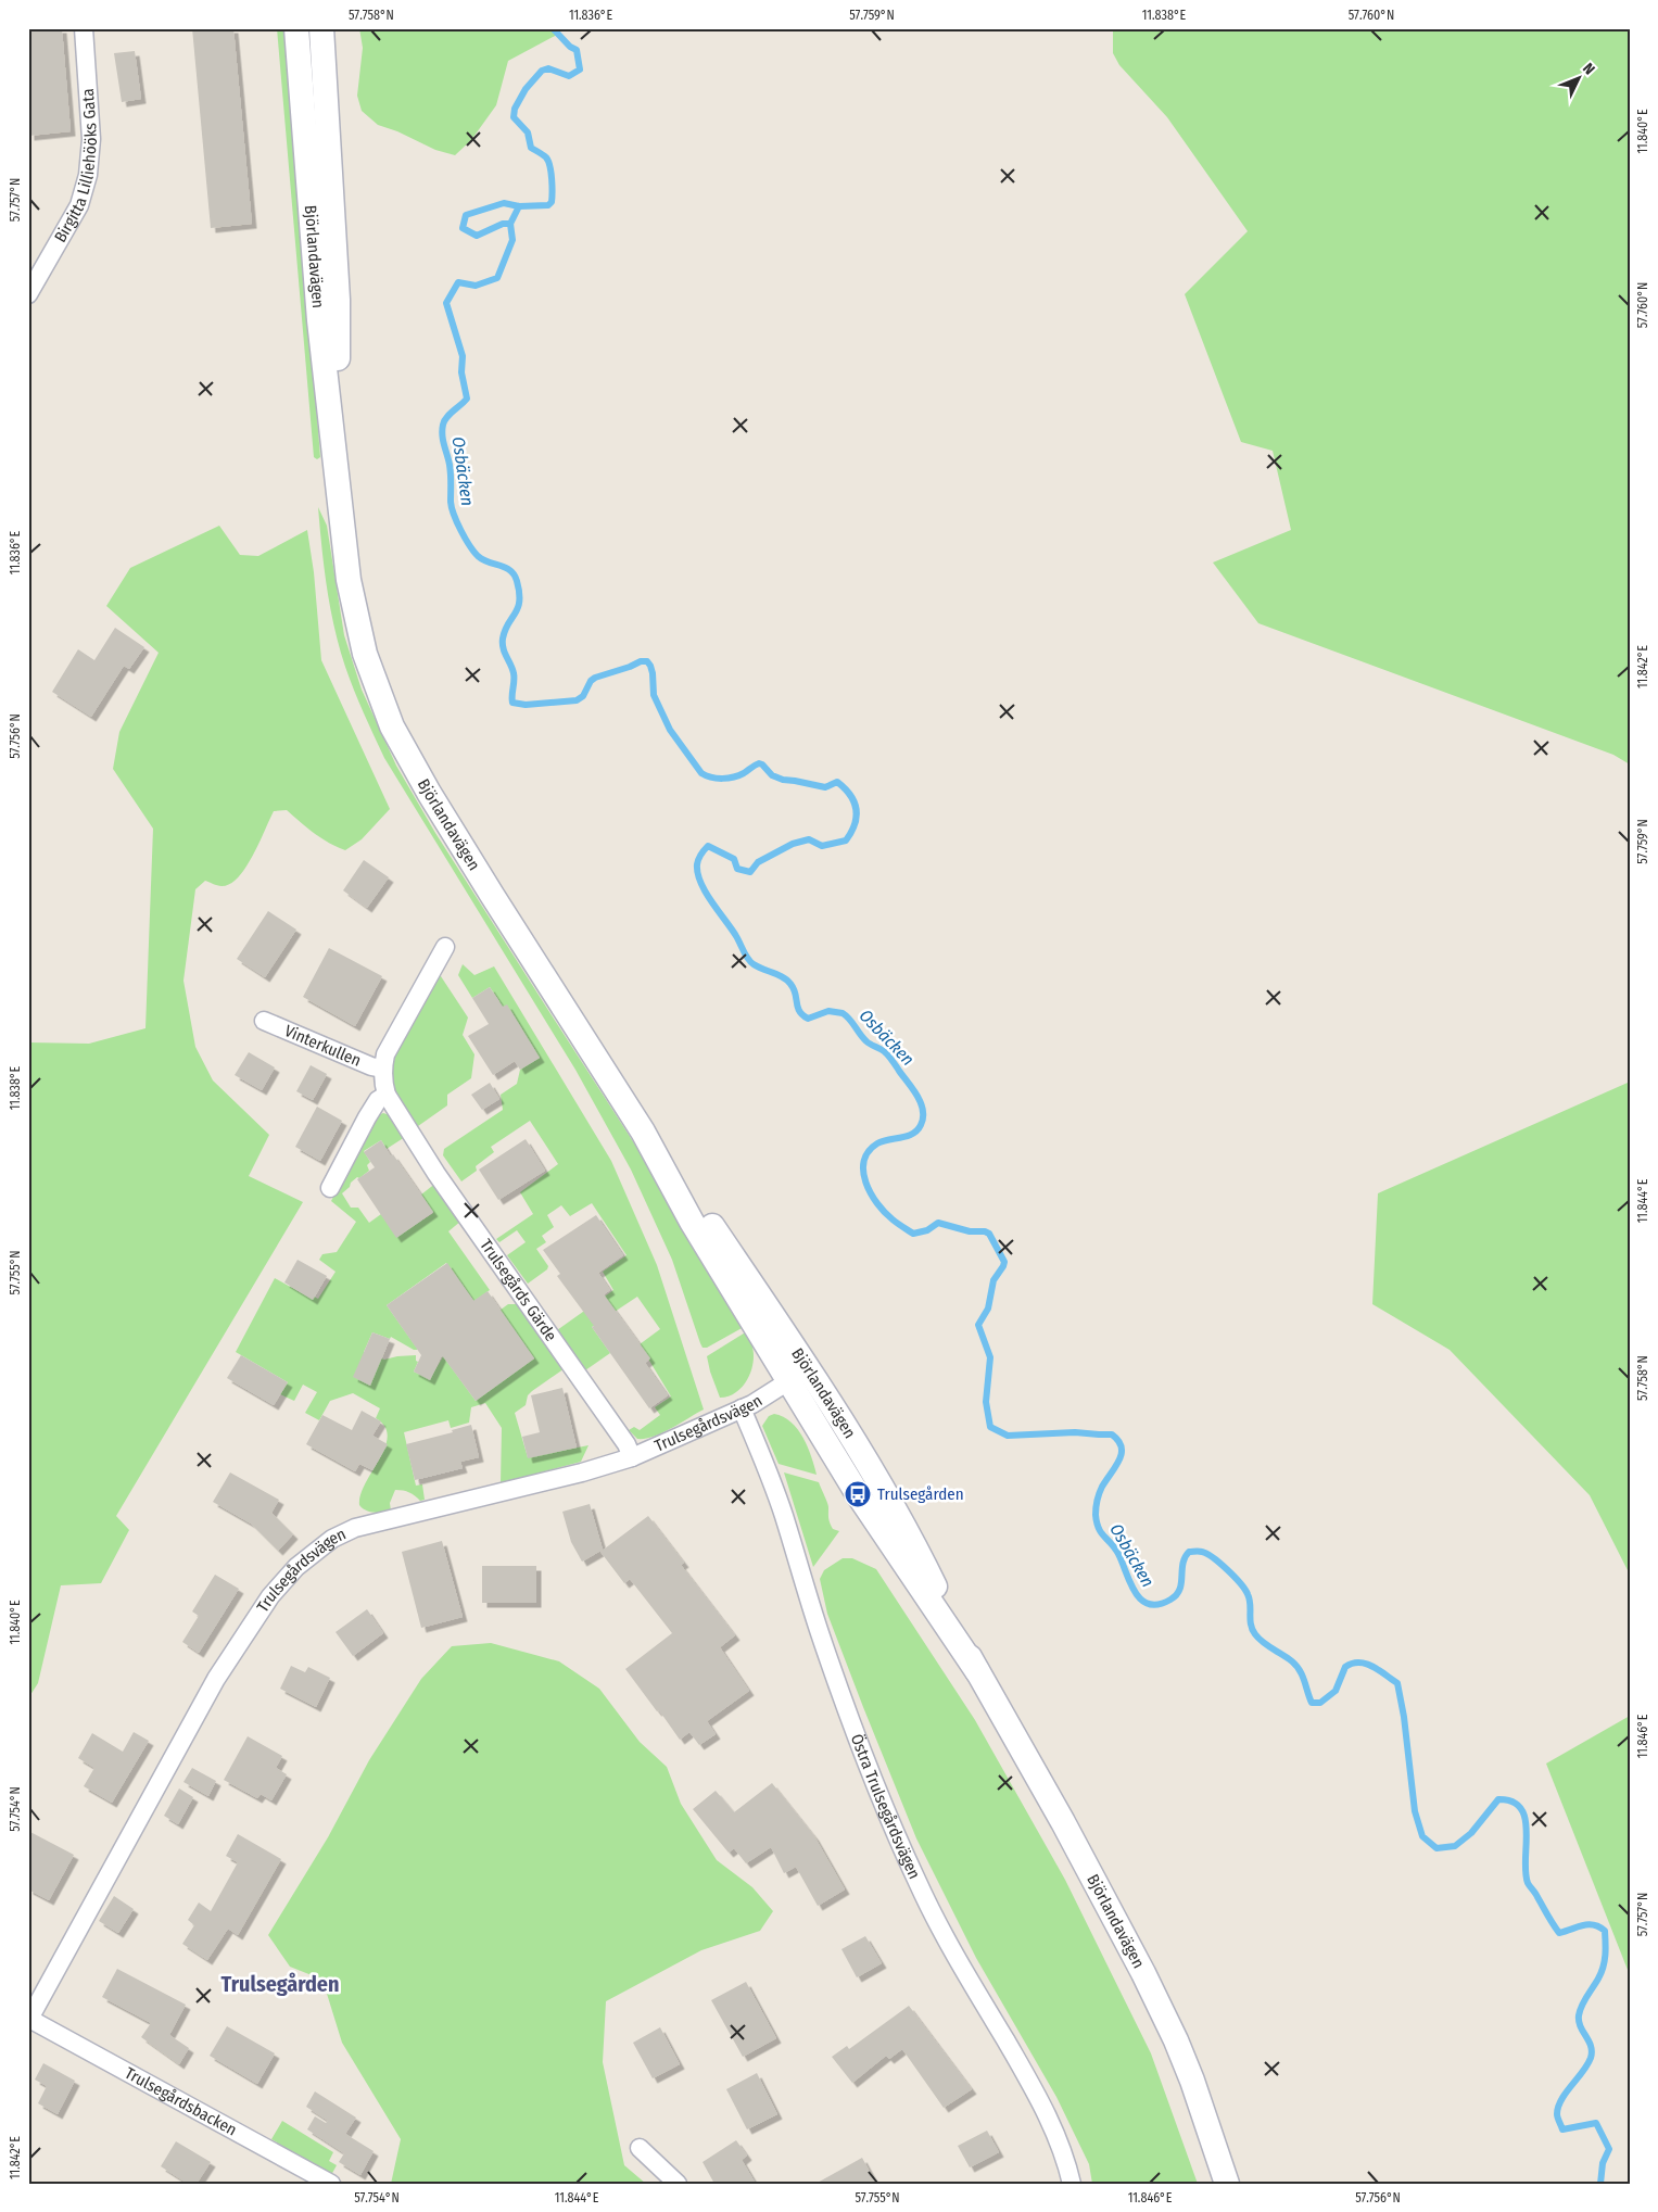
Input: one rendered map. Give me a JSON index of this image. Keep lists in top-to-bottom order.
{
  "streets": {
    "street": [
      "Birgitta Lilliehööks Gata",
      "Björlandavägen",
      "Vinterkullen",
      "Trulsegårds Gärde",
      "Trulsegårdsvägen",
      "Östra Trulsegårdsvägen",
      "Trulsegårdsbacken"
    ]
  },
  "crossings": [
    ["Björlandavägen", "Trulsegårdsvägen"],
    ["Vinterkullen", "Trulsegårds Gärde"],
    ["Trulsegårds Gärde", "Trulsegårdsvägen"],
    ["Trulsegårdsvägen", "Östra Trulsegårdsvägen"],
    ["Trulsegårdsvägen", "Trulsegårdsbacken"]
  ],
  "districts": ["Trulsegården"],
  "water": ["Osbäcken"],
  "places": {
    "bus stop": ["Trulsegården"]
  },
  "north": "top right",
  "coordinates": [
    "57.758°N",
    "11.836°E",
    "57.759°N",
    "11.838°E",
    "57.760°N",
    "11.840°E",
    "57.757°N",
    "11.842°E",
    "57.756°N",
    "11.844°E",
    "57.755°N",
    "11.846°E",
    "57.754°N"
  ]
}
